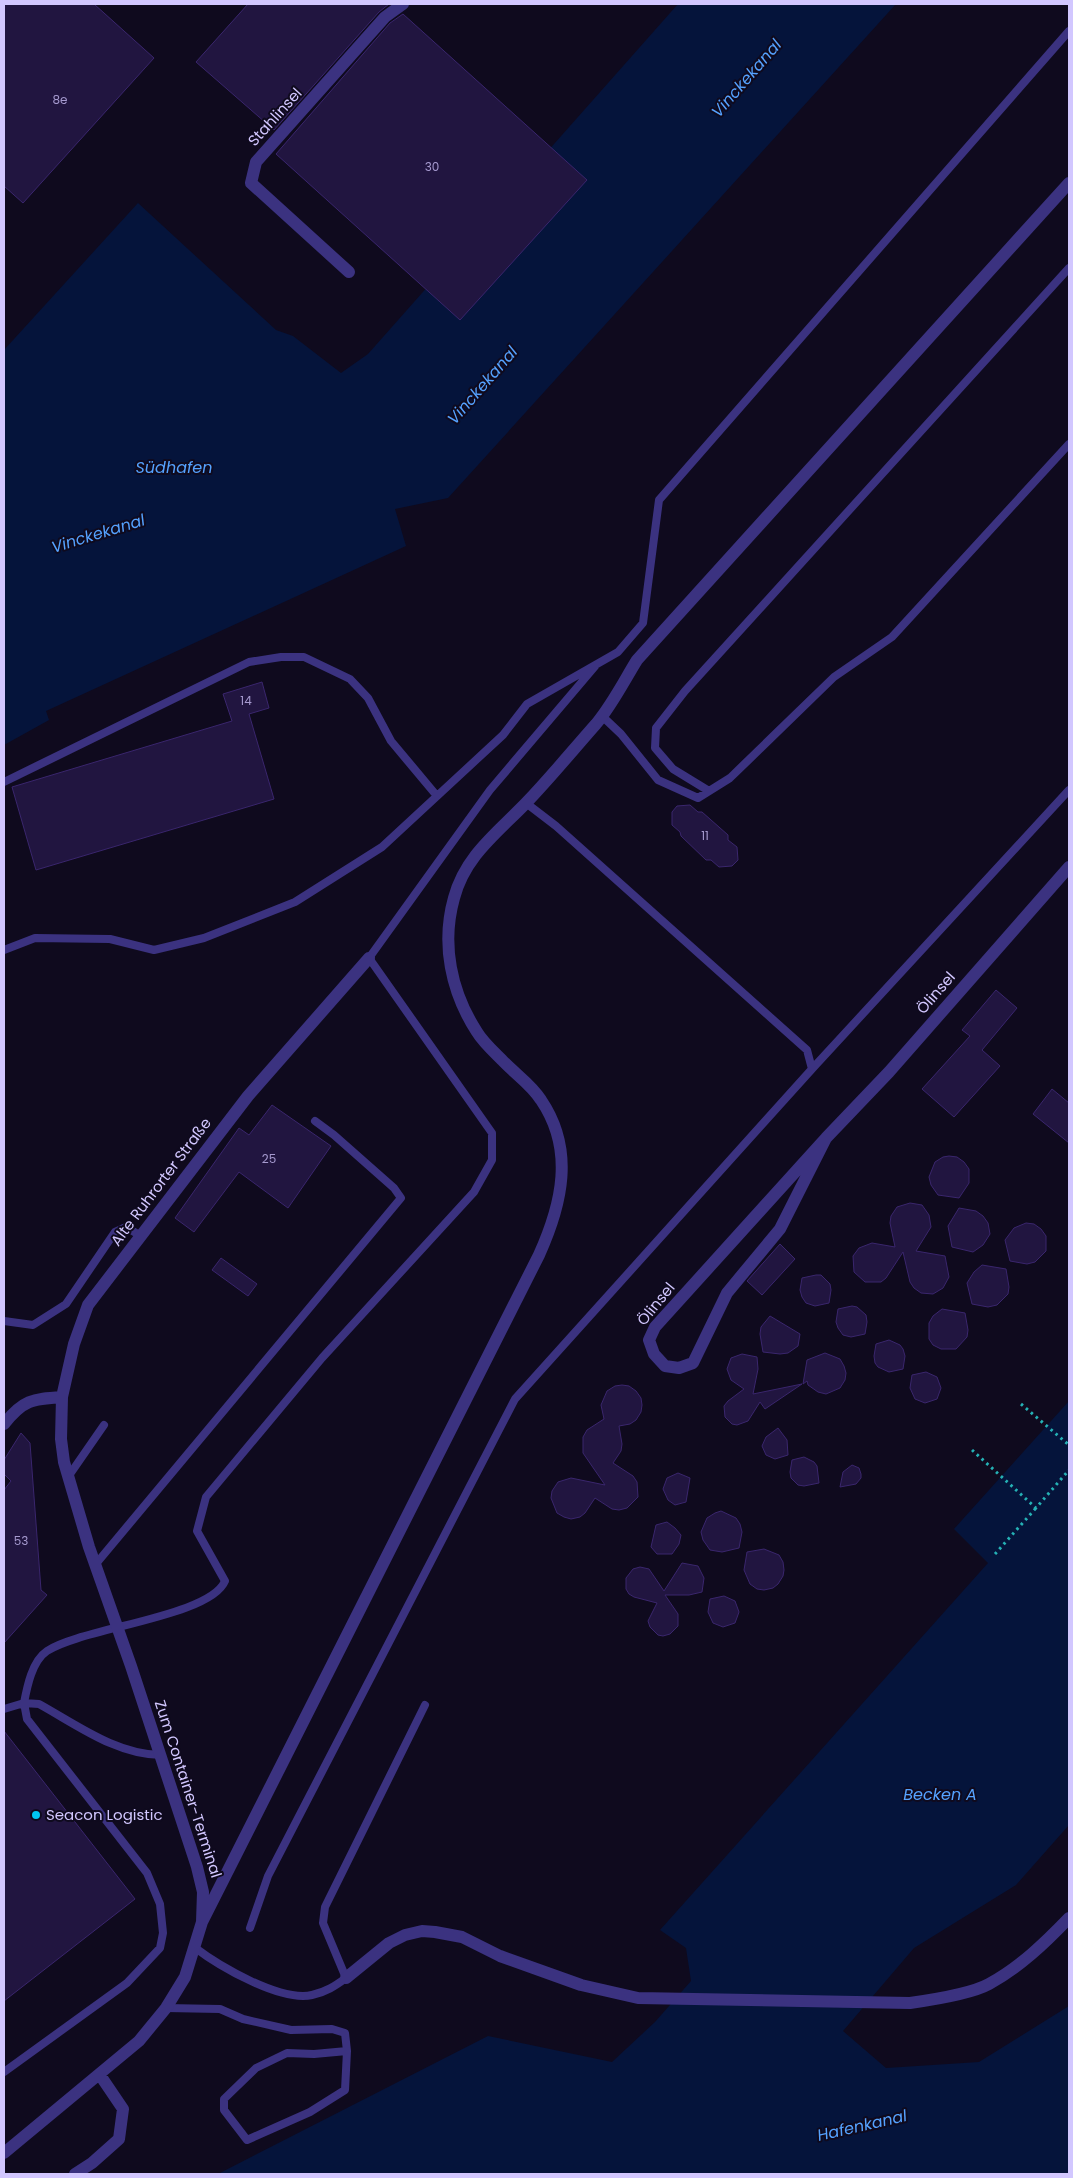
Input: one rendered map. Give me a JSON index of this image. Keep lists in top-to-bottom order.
{
  "streets": {
    "street": [
      "Stahlinsel",
      "Ölinsel",
      "Alte Ruhrorter Straße",
      "Zum Container-Terminal"
    ]
  },
  "crossings": [
    ["Alte Ruhrorter Straße", "Zum Container-Terminal"]
  ],
  "water": [
    "Vinckekanal",
    "Südhafen",
    "Becken A",
    "Hafenkanal"
  ],
  "places": ["Seacon Logistic"],
  "house_numbers": [
    "8e",
    "30",
    "14",
    "11",
    "25",
    "53"
  ]
}
